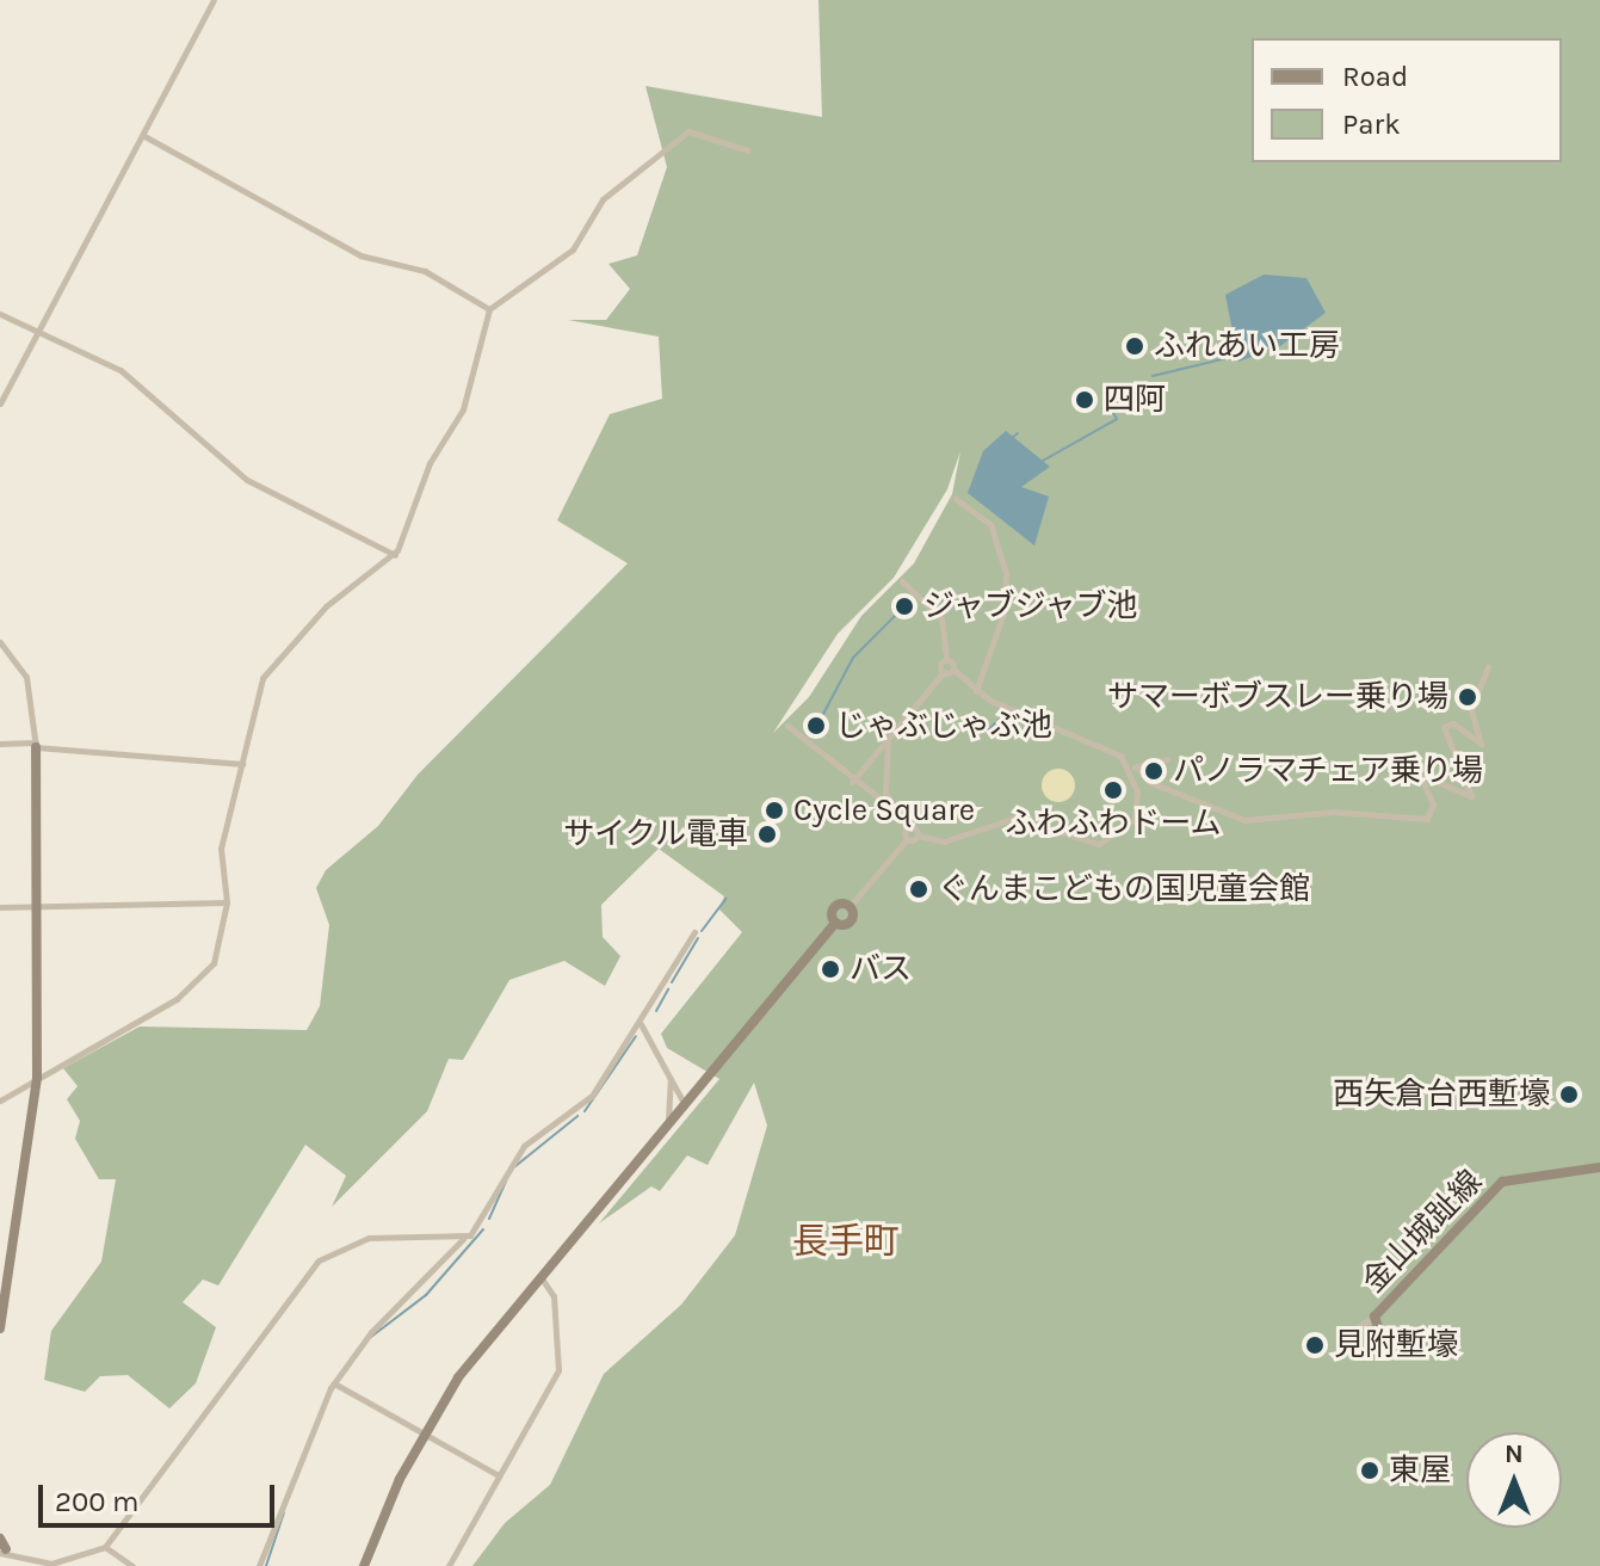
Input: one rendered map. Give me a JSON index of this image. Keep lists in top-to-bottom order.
{
  "streets": {
    "street": ["金山城趾線"]
  },
  "districts": ["長手町"],
  "places": [
    "ふれあい工房",
    "四阿",
    "ジャブジャブ池",
    "サマーボブスレー乗り場",
    "じゃぶじゃぶ池",
    "パノラマチェア乗り場",
    "ふわふわドーム",
    "Cycle Square",
    "サイクル電車",
    "ぐんまこどもの国児童会館",
    "バス",
    "西矢倉台西塹壕",
    "見附塹壕",
    "東屋"
  ],
  "legend": ["Road", "Park"],
  "scale_bar": "200 m",
  "north": "top"
}
